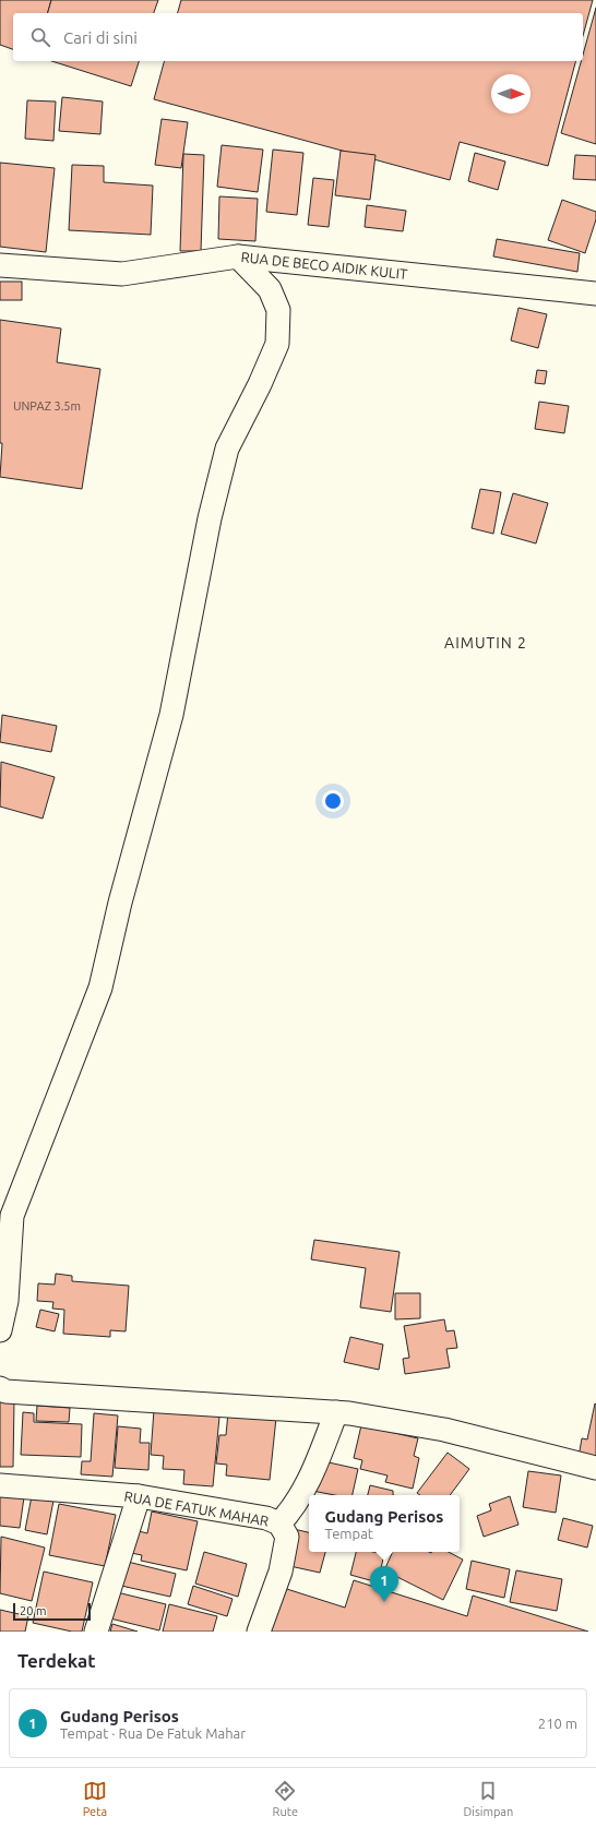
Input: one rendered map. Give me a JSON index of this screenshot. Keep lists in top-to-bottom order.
{
  "streets": {
    "street": ["RUA DE BECO AIDIK KULIT", "RUA DE FATUK MAHAR"]
  },
  "districts": ["AIMUTIN 2"],
  "house_numbers": ["UNPAZ 3.5m"],
  "scale_bar": "20 m",
  "north": "right",
  "page": {
    "search": "Cari di sini",
    "popup": ["Gudang Perisos", "Tempat"],
    "pins": "1",
    "scale": "20 m",
    "heading": "Terdekat",
    "list": [
      {
        "mark": "1",
        "name": "Gudang Perisos",
        "note": "Tempat · Rua De Fatuk Mahar",
        "value": "210 m"
      }
    ],
    "nav": ["Peta", "Rute", "Disimpan"]
  }
}
